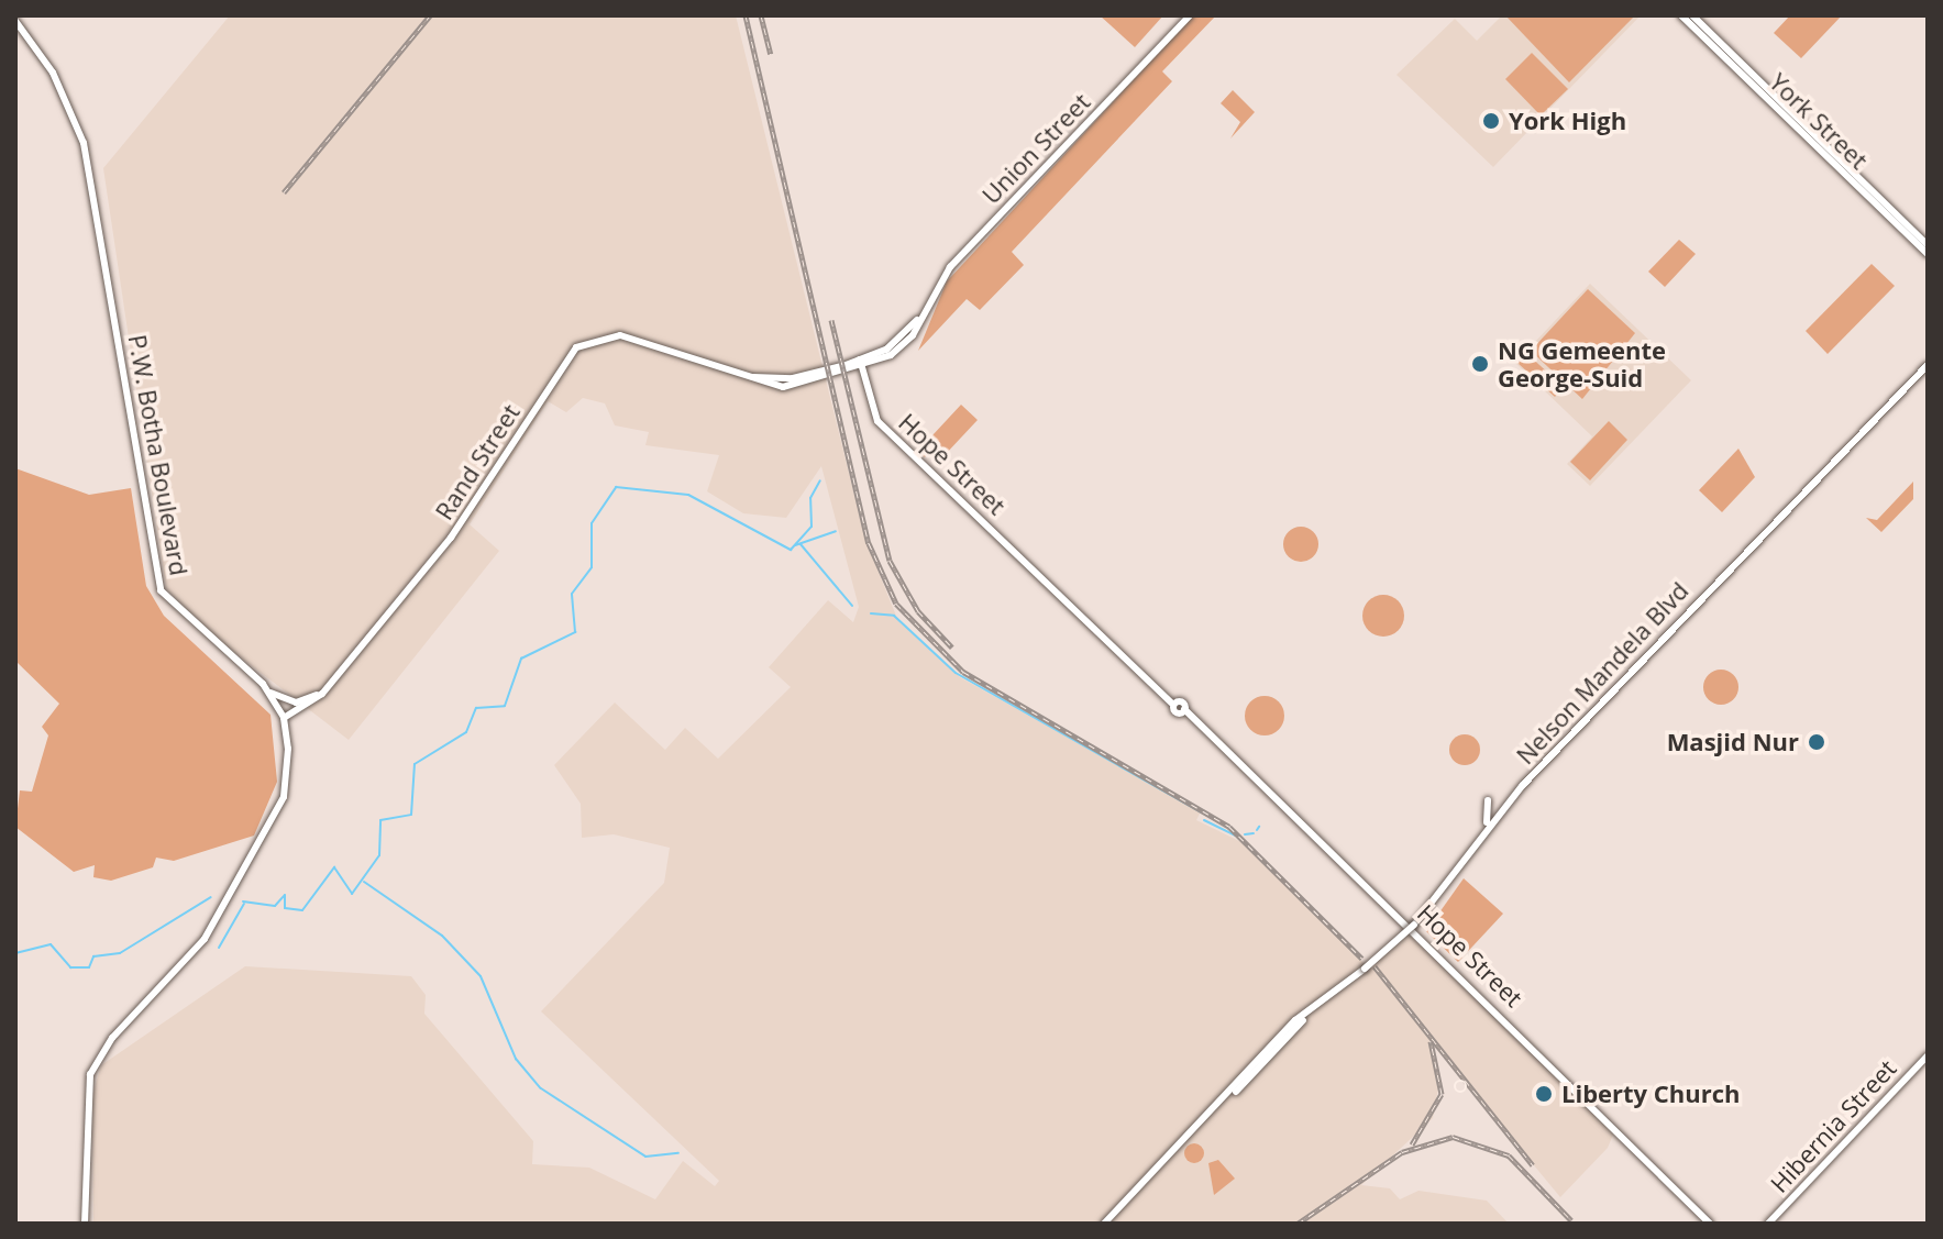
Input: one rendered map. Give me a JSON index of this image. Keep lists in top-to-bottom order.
{
  "streets": {
    "street": [
      "York Street",
      "Union Street",
      "P.W. Botha Boulevard",
      "Rand Street",
      "Hope Street",
      "Nelson Mandela Blvd",
      "Hibernia Street"
    ]
  },
  "crossings": [
    ["Union Street", "Rand Street"],
    ["Union Street", "Hope Street"],
    ["P.W. Botha Boulevard", "Rand Street"]
  ],
  "places": [
    "York High",
    "NG Gemeente George-Suid",
    "Masjid Nur",
    "Liberty Church"
  ]
}
